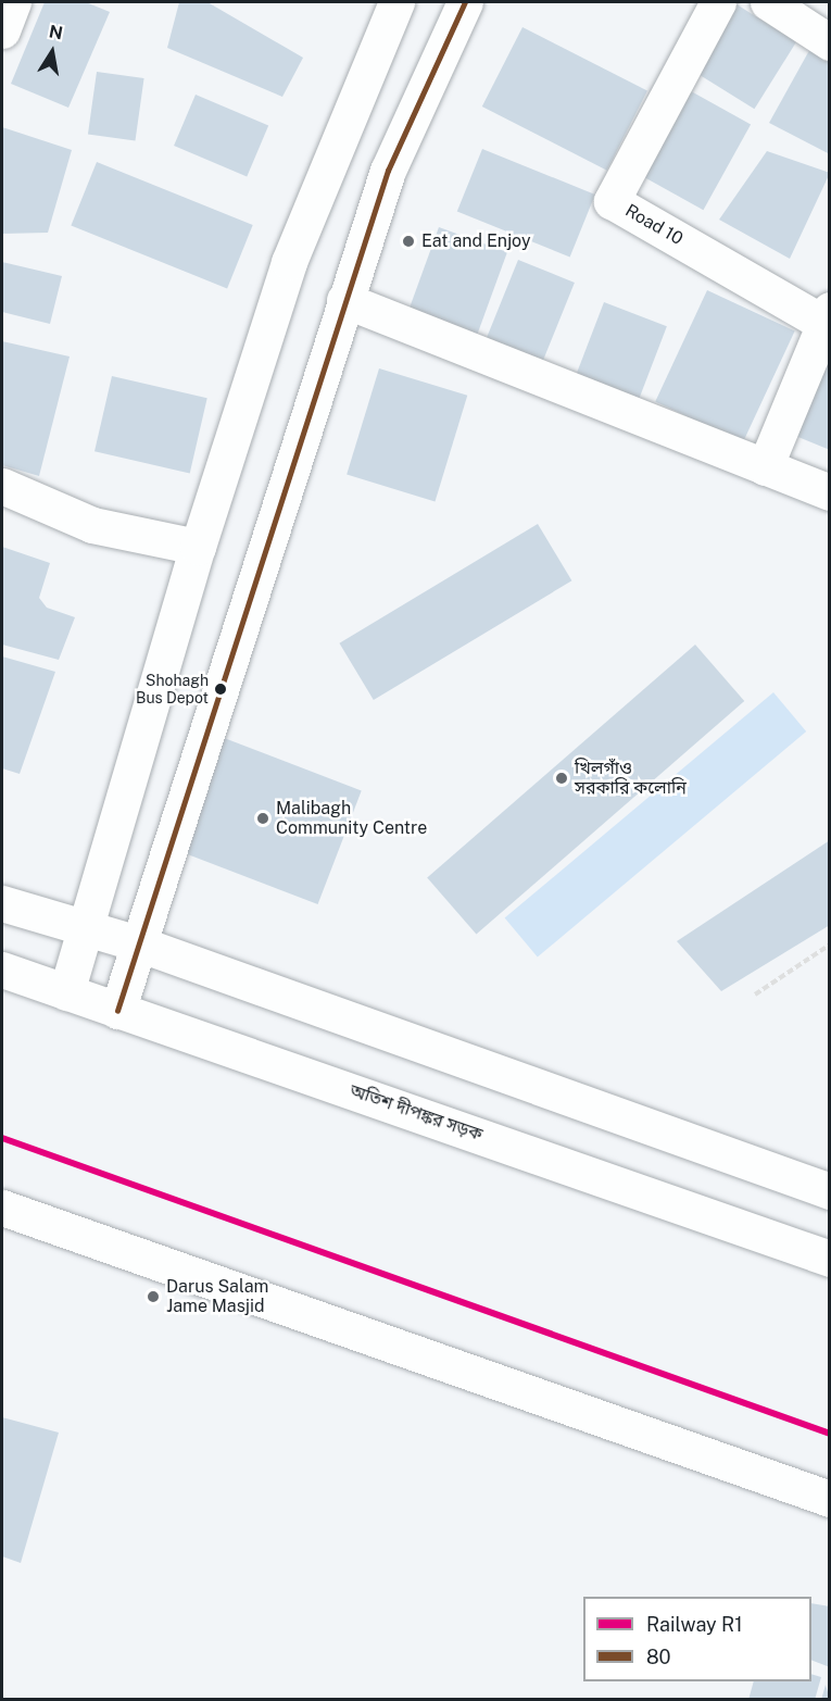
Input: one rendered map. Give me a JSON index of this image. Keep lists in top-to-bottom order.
{
  "streets": {
    "street": ["Road 10", "অতিশ দীপঙ্কর সড়ক"]
  },
  "places": [
    "Eat and Enjoy",
    "Shohagh Bus Depot",
    "খিলগাঁও সরকারি কলোনি",
    "Malibagh Community Centre",
    "Darus Salam Jame Masjid"
  ],
  "lines": ["transit line 80", "rail line R1"],
  "legend": ["Railway R1", "80"],
  "north": "top"
}
